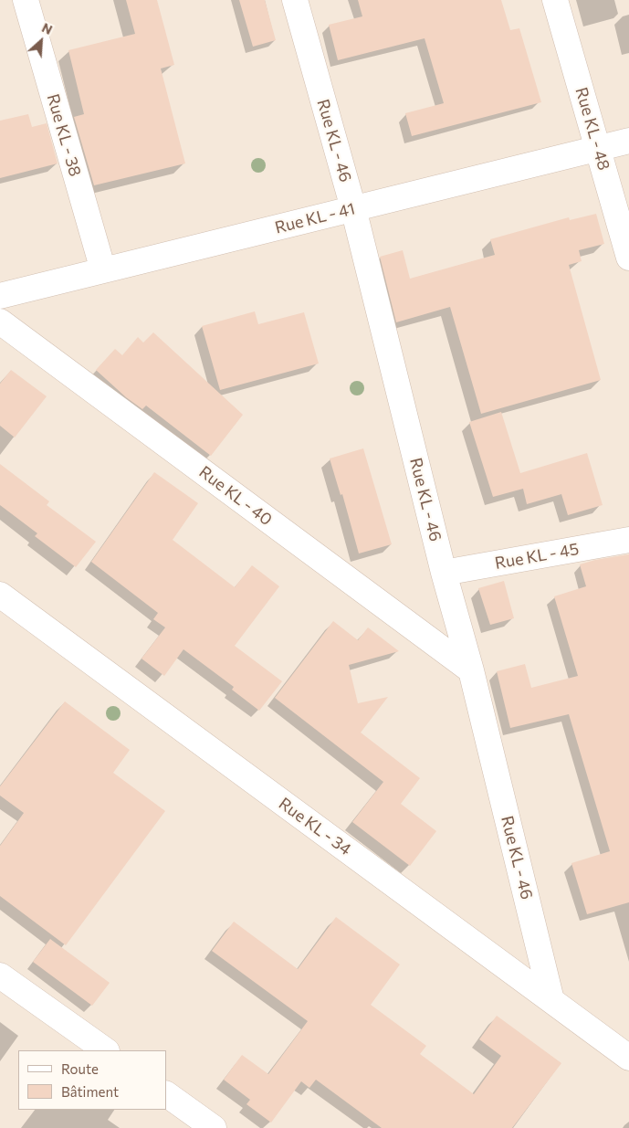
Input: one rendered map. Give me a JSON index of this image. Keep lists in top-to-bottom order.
{
  "streets": {
    "street": [
      "Rue KL - 48",
      "Rue KL - 38",
      "Rue KL - 46",
      "Rue KL - 41",
      "Rue KL - 40",
      "Rue KL - 45",
      "Rue KL - 34"
    ]
  },
  "crossings": [
    ["Rue KL - 48", "Rue KL - 41"],
    ["Rue KL - 38", "Rue KL - 41"],
    ["Rue KL - 46", "Rue KL - 41"],
    ["Rue KL - 46", "Rue KL - 40"],
    ["Rue KL - 46", "Rue KL - 45"],
    ["Rue KL - 46", "Rue KL - 34"]
  ],
  "legend": ["Route", "Bâtiment"],
  "north": "top right"
}
